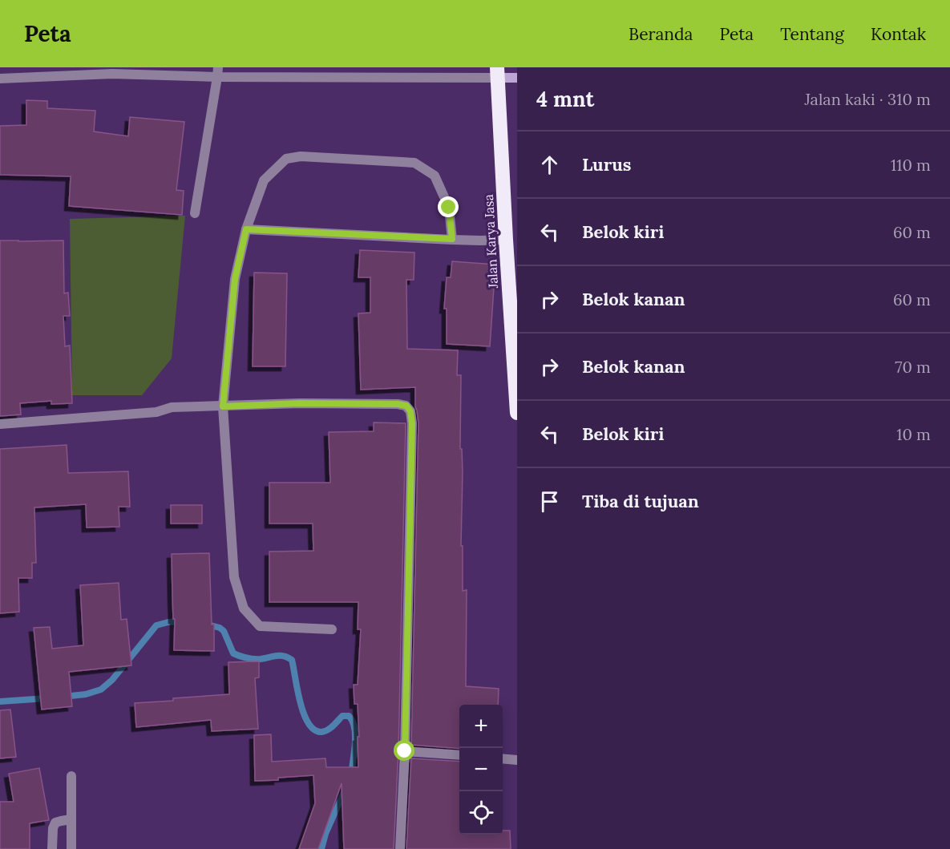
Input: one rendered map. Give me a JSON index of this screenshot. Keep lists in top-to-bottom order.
{
  "streets": {
    "highway": ["Jalan Karya Jasa"]
  },
  "page": {
    "header": "Peta",
    "nav": [
      "Beranda",
      "Peta",
      "Tentang",
      "Kontak"
    ],
    "heading": ["4 mnt", "Jalan kaki · 310 m"],
    "list": [
      ["Lurus", "110 m"],
      ["Belok kiri", "60 m"],
      ["Belok kanan", "60 m"],
      ["Belok kanan", "70 m"],
      ["Belok kiri", "10 m"],
      "Tiba di tujuan"
    ],
    "map_buttons": ["+", "−"]
  }
}
